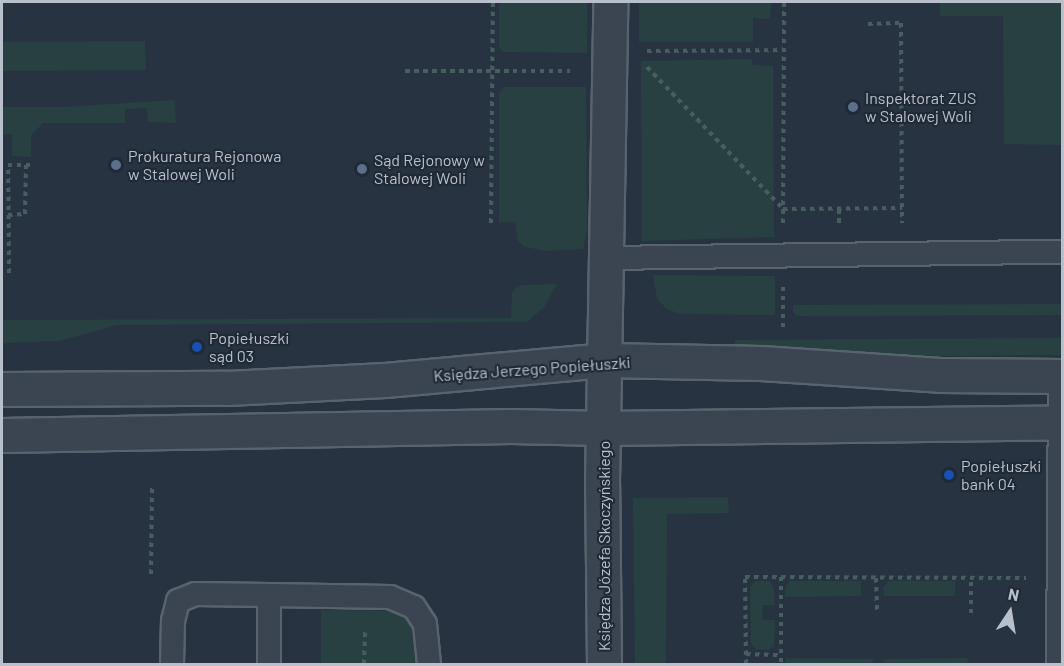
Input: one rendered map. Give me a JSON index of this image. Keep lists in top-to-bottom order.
{
  "streets": {
    "street": ["Księdza Jerzego Popiełuszki", "Księdza Józefa Skoczyńskiego"]
  },
  "crossings": [
    ["Księdza Jerzego Popiełuszki", "Księdza Józefa Skoczyńskiego"]
  ],
  "places": [
    "Inspektorat ZUS w Stalowej Woli",
    "Prokuratura Rejonowa w Stalowej Woli",
    "Sąd Rejonowy w Stalowej Woli",
    "Popiełuszki sąd 03",
    "Popiełuszki bank 04"
  ],
  "north": "top"
}
